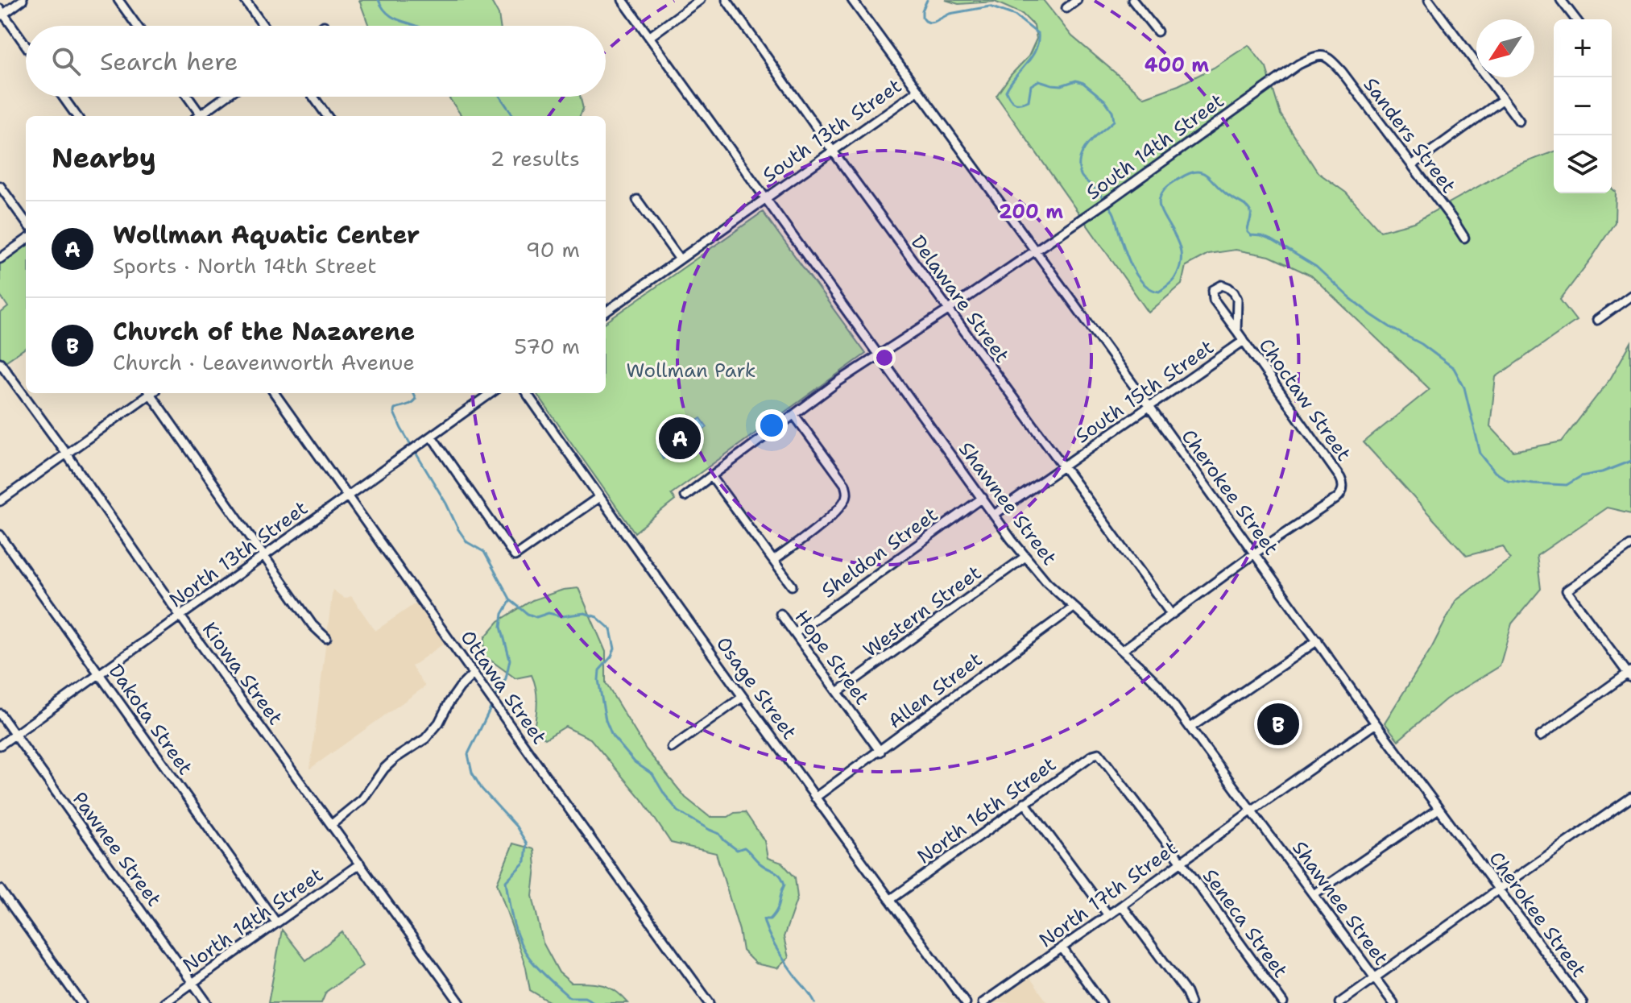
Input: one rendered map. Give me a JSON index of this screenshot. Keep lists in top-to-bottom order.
{
  "streets": {
    "street": [
      "South 13th Street",
      "Sanders Street",
      "South 14th Street",
      "Delaware Street",
      "South 15th Street",
      "Choctaw Street",
      "Cherokee Street",
      "Shawnee Street",
      "Sheldon Street",
      "North 13th Street",
      "Western Street",
      "Hope Street",
      "Kiowa Street",
      "Ottawa Street",
      "Osage Street",
      "Allen Street",
      "Dakota Street",
      "North 16th Street",
      "Pawnee Street",
      "North 17th Street",
      "North 14th Street",
      "Seneca Street"
    ]
  },
  "crossings": [
    ["South 13th Street", "Delaware Street"],
    ["South 13th Street", "Cherokee Street"],
    ["South 13th Street", "Shawnee Street"],
    ["Sanders Street", "South 14th Street"],
    ["South 14th Street", "Delaware Street"],
    ["South 14th Street", "Cherokee Street"],
    ["South 14th Street", "Shawnee Street"],
    ["Delaware Street", "South 15th Street"],
    ["South 15th Street", "Choctaw Street"],
    ["South 15th Street", "Cherokee Street"],
    ["South 15th Street", "Shawnee Street"],
    ["Choctaw Street", "Cherokee Street"],
    ["Cherokee Street", "North 17th Street"],
    ["Shawnee Street", "Sheldon Street"],
    ["Shawnee Street", "Western Street"],
    ["Shawnee Street", "Allen Street"],
    ["Shawnee Street", "North 17th Street"],
    ["Sheldon Street", "Hope Street"],
    ["North 13th Street", "Kiowa Street"],
    ["North 13th Street", "Ottawa Street"],
    ["North 13th Street", "Dakota Street"],
    ["North 13th Street", "Pawnee Street"],
    ["Western Street", "Hope Street"],
    ["Hope Street", "Allen Street"],
    ["Kiowa Street", "North 14th Street"],
    ["Osage Street", "Allen Street"],
    ["Osage Street", "North 16th Street"],
    ["Dakota Street", "North 14th Street"],
    ["North 16th Street", "Seneca Street"],
    ["Pawnee Street", "North 14th Street"],
    ["North 17th Street", "Seneca Street"]
  ],
  "parks": ["Wollman Park"],
  "north": "bottom left",
  "page": {
    "map_buttons": ["+", "−"],
    "search": "Search here",
    "heading": ["Nearby", "2 results"],
    "list": [
      {
        "mark": "A",
        "name": "Wollman Aquatic Center",
        "note": "Sports · North 14th Street",
        "value": "90 m"
      },
      {
        "mark": "B",
        "name": "Church of the Nazarene",
        "note": "Church · Leavenworth Avenue",
        "value": "570 m"
      }
    ],
    "pins": ["A", "B"]
  },
  "rings": ["400 m", "200 m"]
}
